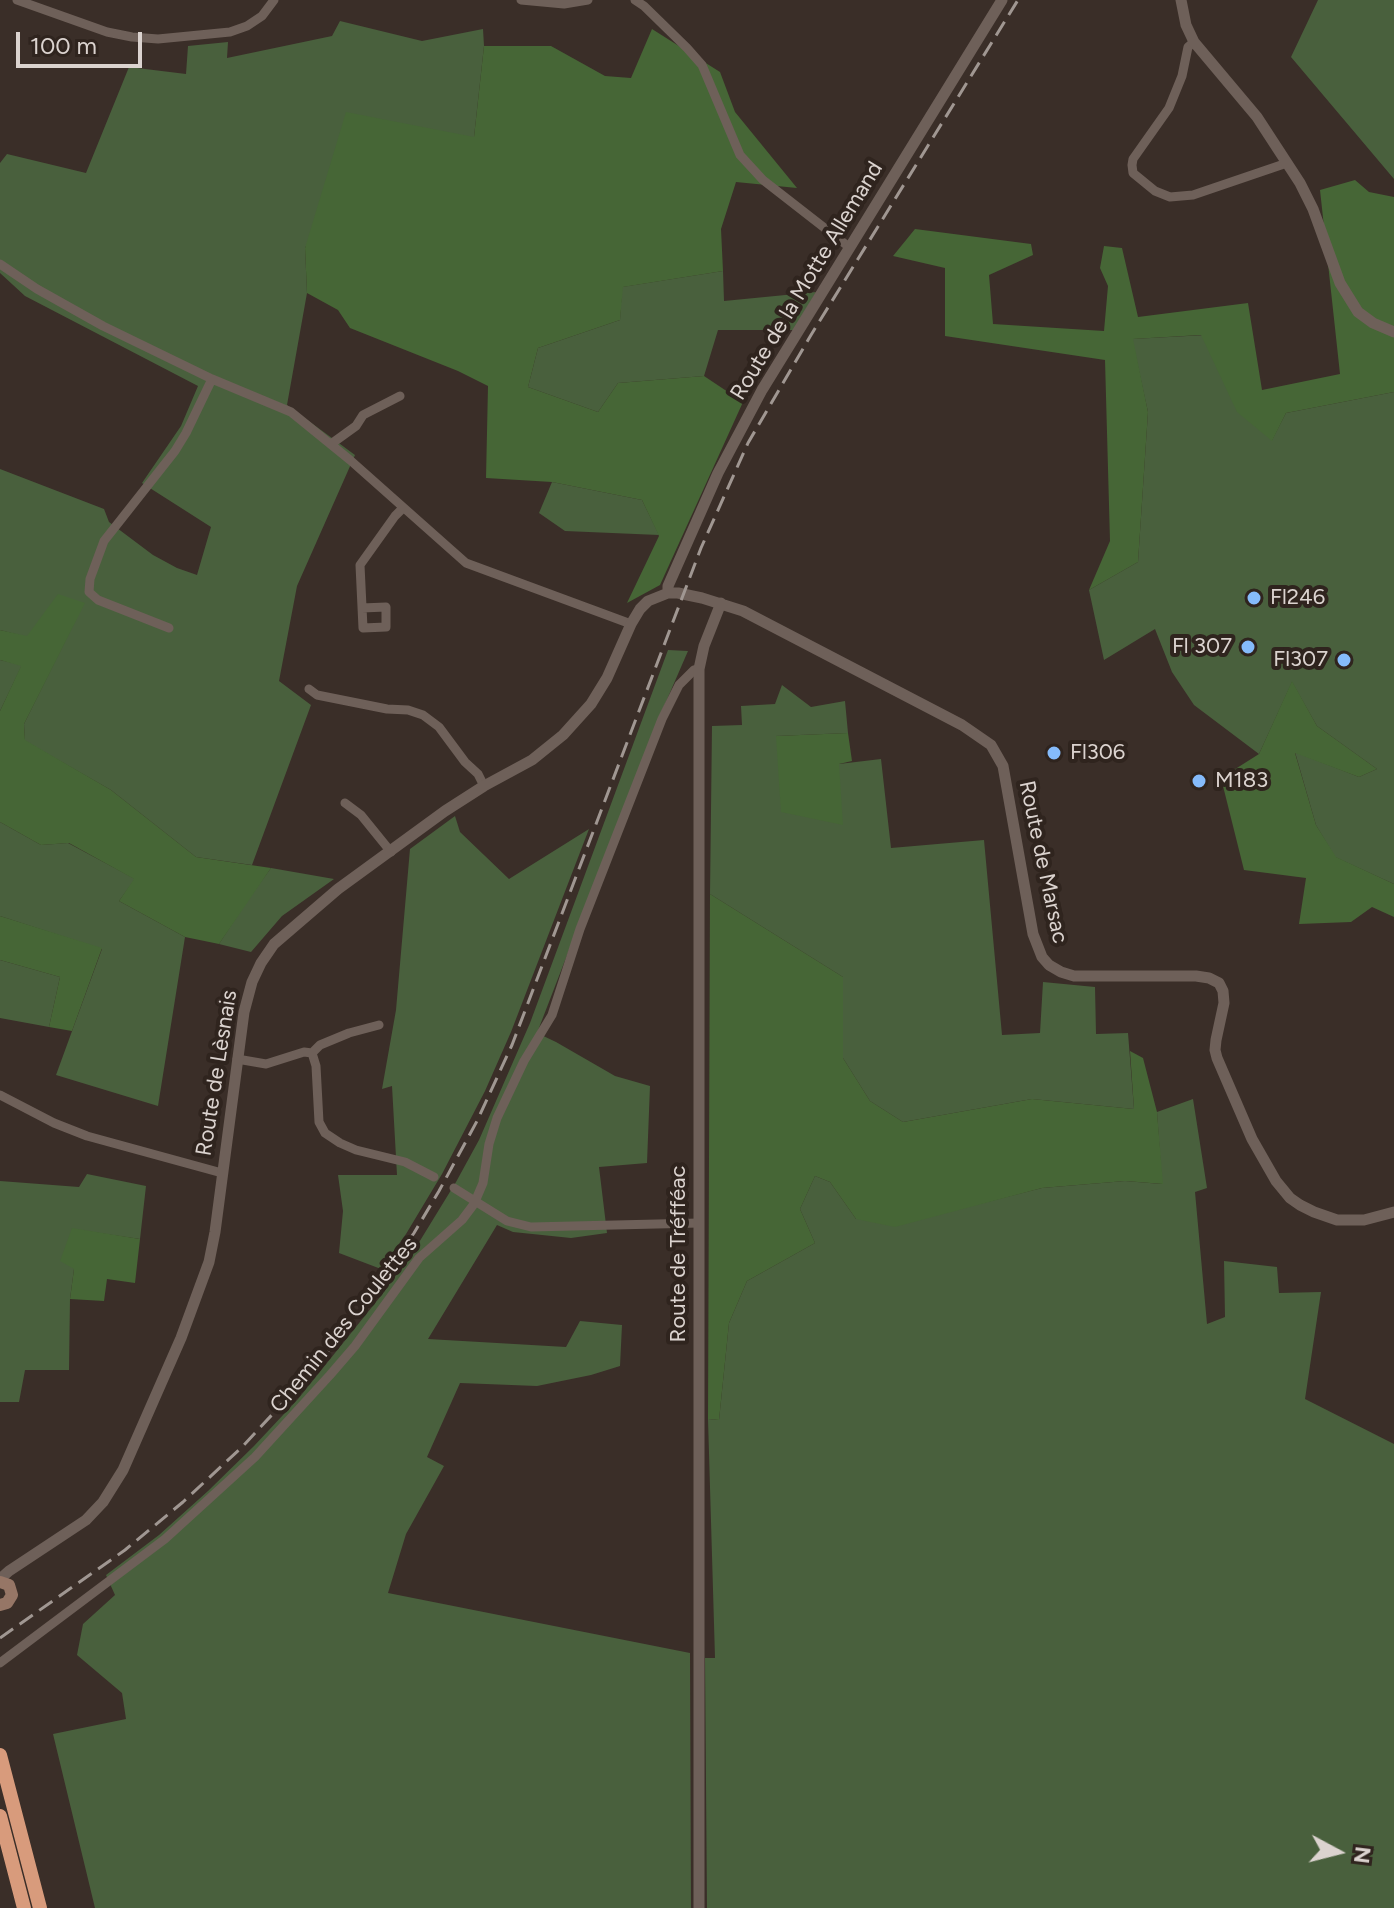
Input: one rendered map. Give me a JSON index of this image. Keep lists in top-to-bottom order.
{
  "streets": {
    "street": [
      "Route de la Motte Allemand",
      "Route de Marsac",
      "Route de Lèsnais",
      "Route de Tréfféac",
      "Chemin des Coulettes"
    ]
  },
  "crossings": [
    ["Route de la Motte Allemand", "Route de Lèsnais"],
    ["Route de Marsac", "Route de Tréfféac"],
    ["Route de Tréfféac", "Chemin des Coulettes"]
  ],
  "places": [
    "Fl246",
    "Fl 307",
    "Fl307",
    "Fl306",
    "M183"
  ],
  "scale_bar": "100 m",
  "north": "right"
}
